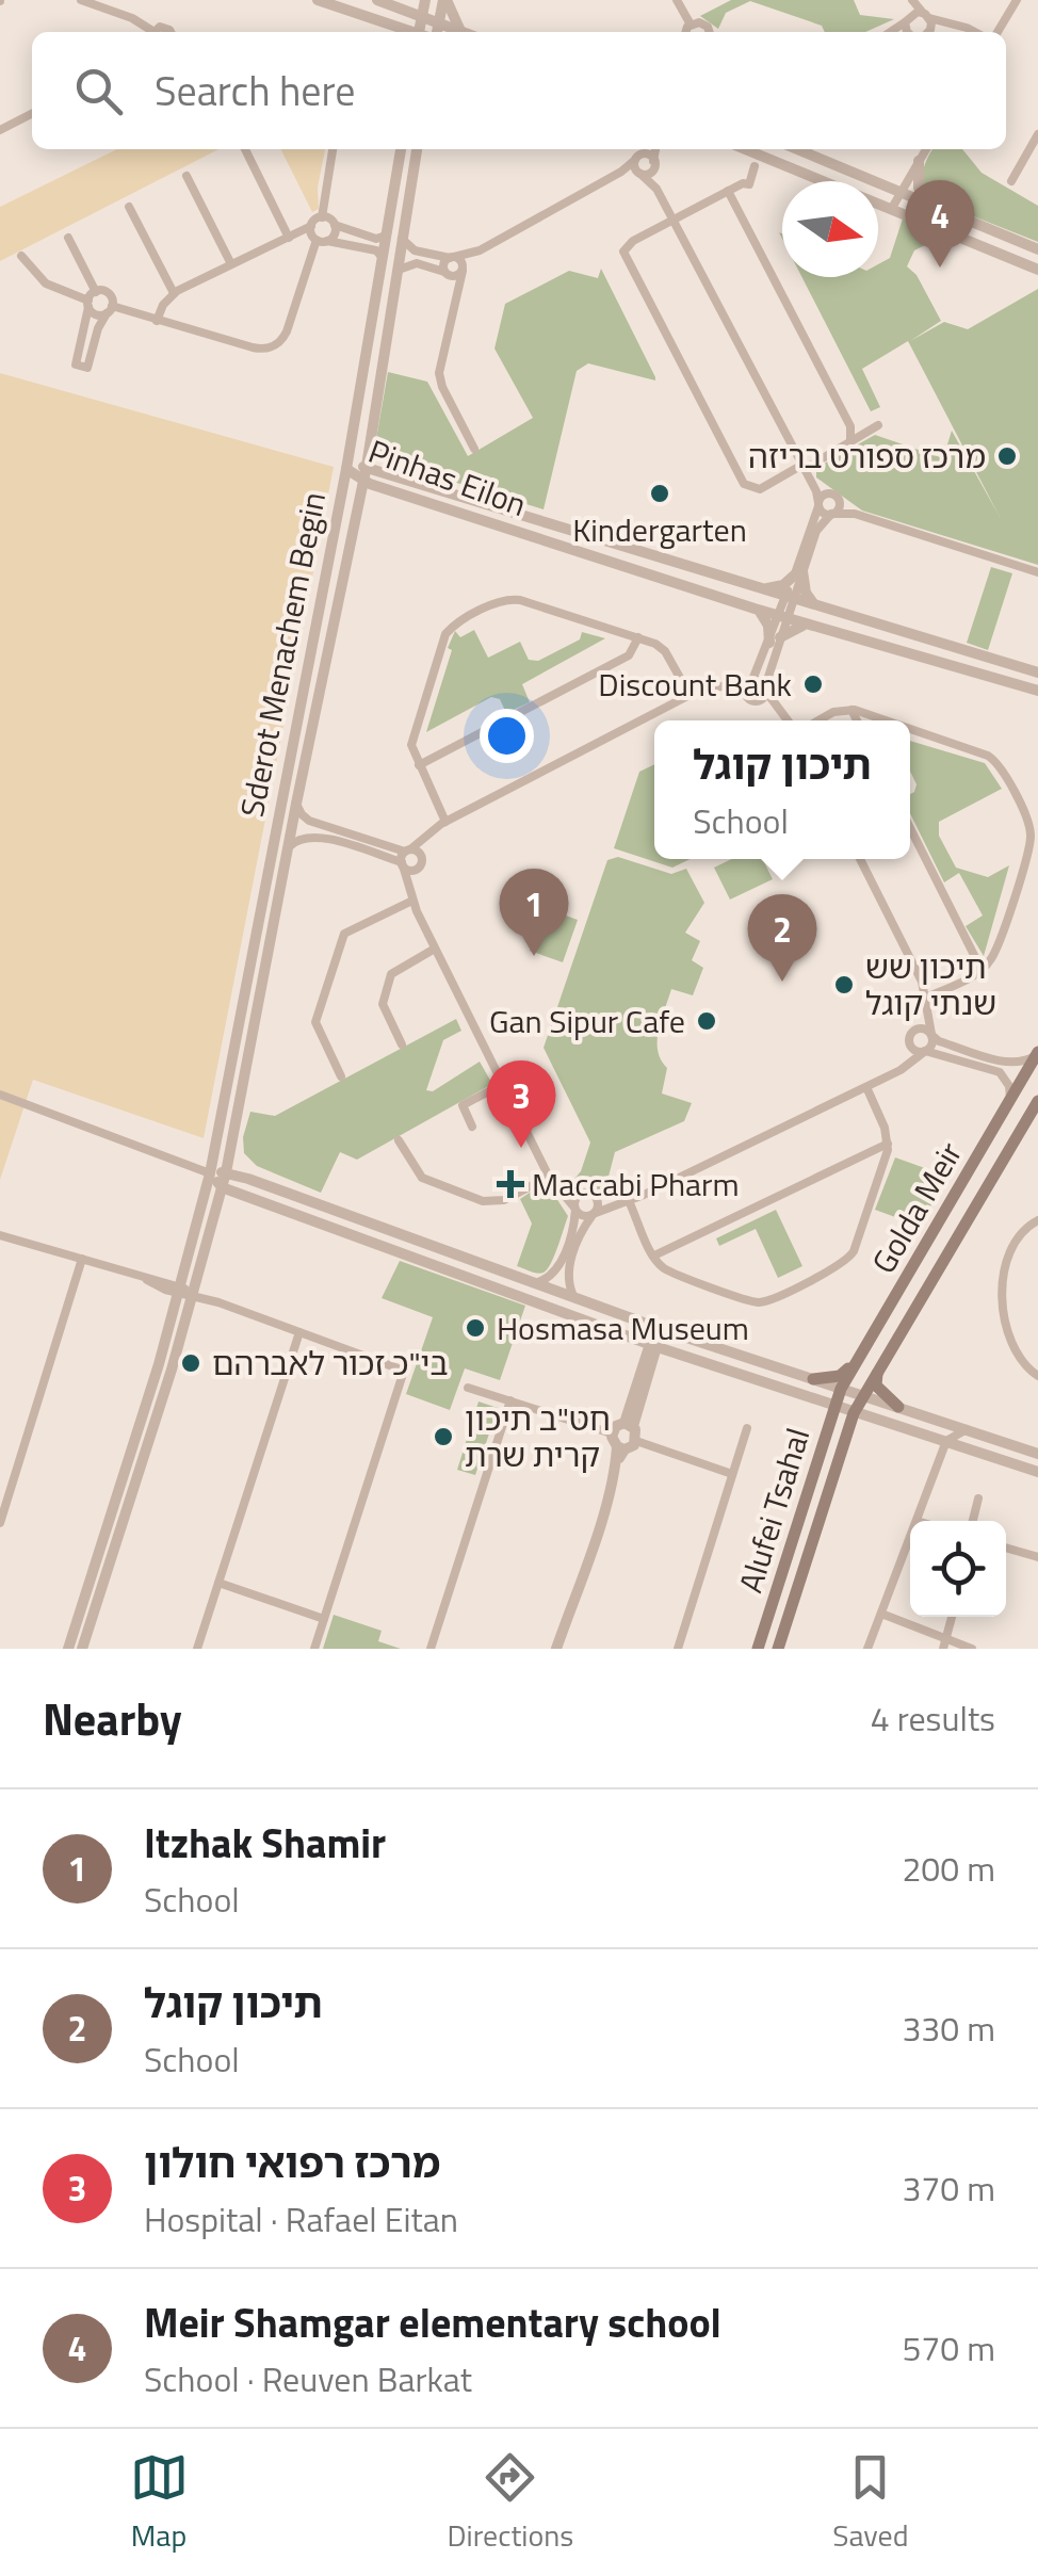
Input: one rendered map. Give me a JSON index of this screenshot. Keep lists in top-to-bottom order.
{
  "streets": {
    "main road": ["Golda Meir", "Alufei Tsahal"],
    "street": ["Pinhas Eilon", "Sderot Menachem Begin"]
  },
  "crossings": [
    ["Pinhas Eilon", "Sderot Menachem Begin"],
    ["Golda Meir", "Alufei Tsahal"]
  ],
  "places": {
    "other": [
      "מרכז ספורט בריזה",
      "Kindergarten",
      "Discount Bank",
      "תיכון שש שנתי קוגל",
      "Gan Sipur Cafe",
      "Hosmasa Museum",
      "בי\"כ זכור לאברהם",
      "חט\"ב תיכון קרית שרת"
    ],
    "health": ["Maccabi Pharm"]
  },
  "north": "right",
  "page": {
    "search": "Search here",
    "pins": [
      "4",
      "1",
      "2",
      "3"
    ],
    "popup": ["תיכון קוגל", "School"],
    "heading": ["Nearby", "4 results"],
    "list": [
      {
        "mark": "1",
        "name": "Itzhak Shamir",
        "note": "School",
        "value": "200 m"
      },
      {
        "mark": "2",
        "name": "תיכון קוגל",
        "note": "School",
        "value": "330 m"
      },
      {
        "mark": "3",
        "name": "מרכז רפואי חולון",
        "note": "Hospital · Rafael Eitan",
        "value": "370 m"
      },
      {
        "mark": "4",
        "name": "Meir Shamgar elementary school",
        "note": "School · Reuven Barkat",
        "value": "570 m"
      }
    ],
    "nav": ["Map", "Directions", "Saved"]
  }
}
